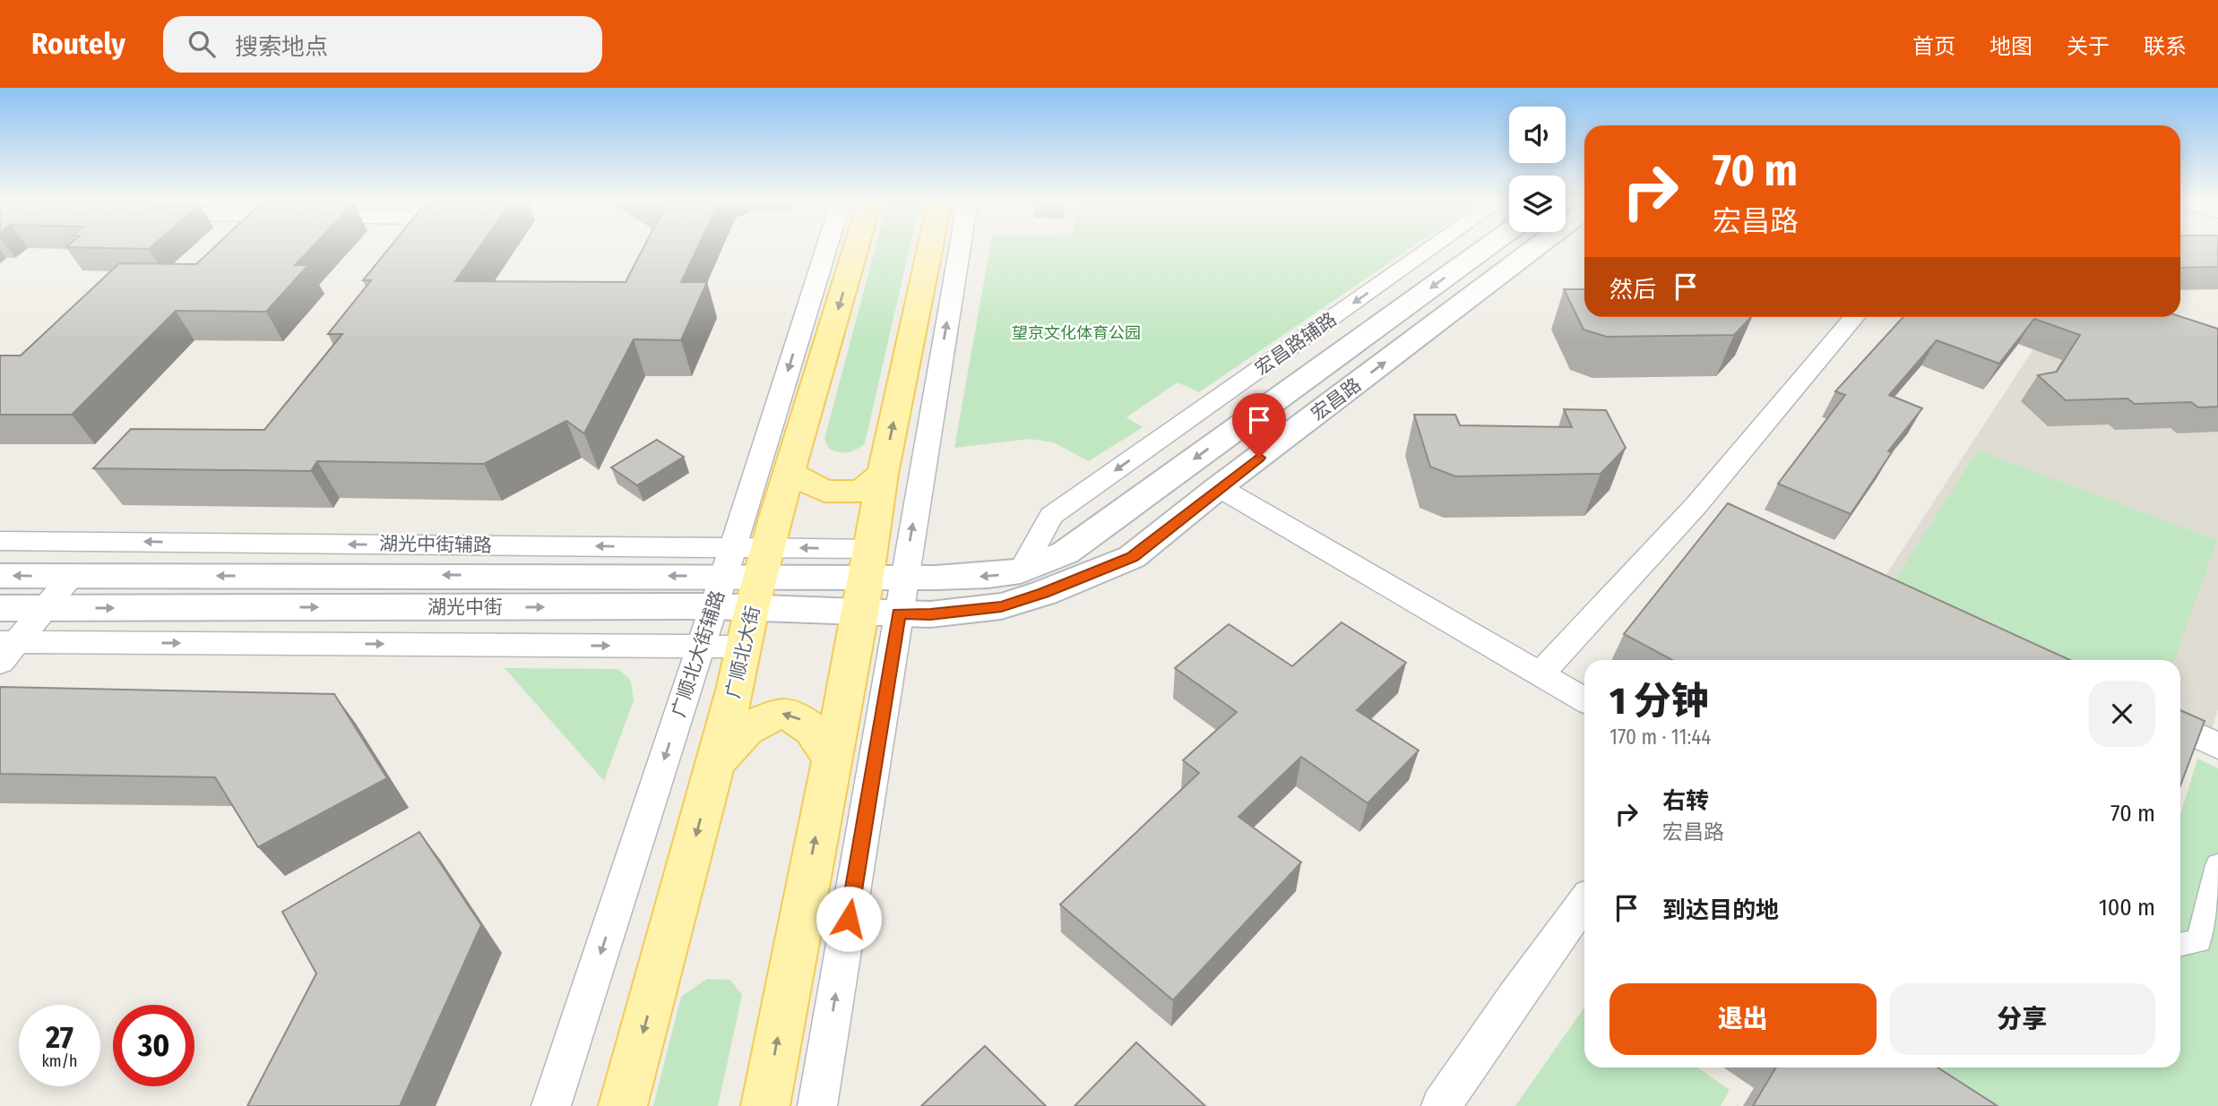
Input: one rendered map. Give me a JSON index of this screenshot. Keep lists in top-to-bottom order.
{
  "streets": {
    "main road": ["宏昌路", "湖光中街", "广顺北大街"],
    "street": ["宏昌路辅路", "湖光中街辅路", "广顺北大街辅路"]
  },
  "crossings": [
    ["宏昌路辅路", "宏昌路"],
    ["宏昌路", "湖光中街辅路"],
    ["宏昌路", "湖光中街"],
    ["湖光中街辅路", "湖光中街"],
    ["湖光中街辅路", "广顺北大街"],
    ["湖光中街辅路", "广顺北大街辅路"],
    ["湖光中街", "广顺北大街"],
    ["湖光中街", "广顺北大街辅路"],
    ["广顺北大街", "广顺北大街辅路"]
  ],
  "one_way": ["宏昌路辅路"],
  "parks": ["望京文化体育公园"],
  "page": {
    "header": "Routely",
    "search": "搜索地点",
    "nav": [
      "首页",
      "地图",
      "关于",
      "联系"
    ],
    "turn": ["70 m", "宏昌路"],
    "then": "然后",
    "heading": ["1 分钟", "170 m · 11:44"],
    "list": [
      {
        "name": "右转",
        "note": "宏昌路",
        "value": "70 m"
      },
      {
        "name": "到达目的地",
        "value": "100 m"
      }
    ],
    "buttons": ["退出", "分享"],
    "speed": "27 km/h",
    "limit": "30"
  }
}
